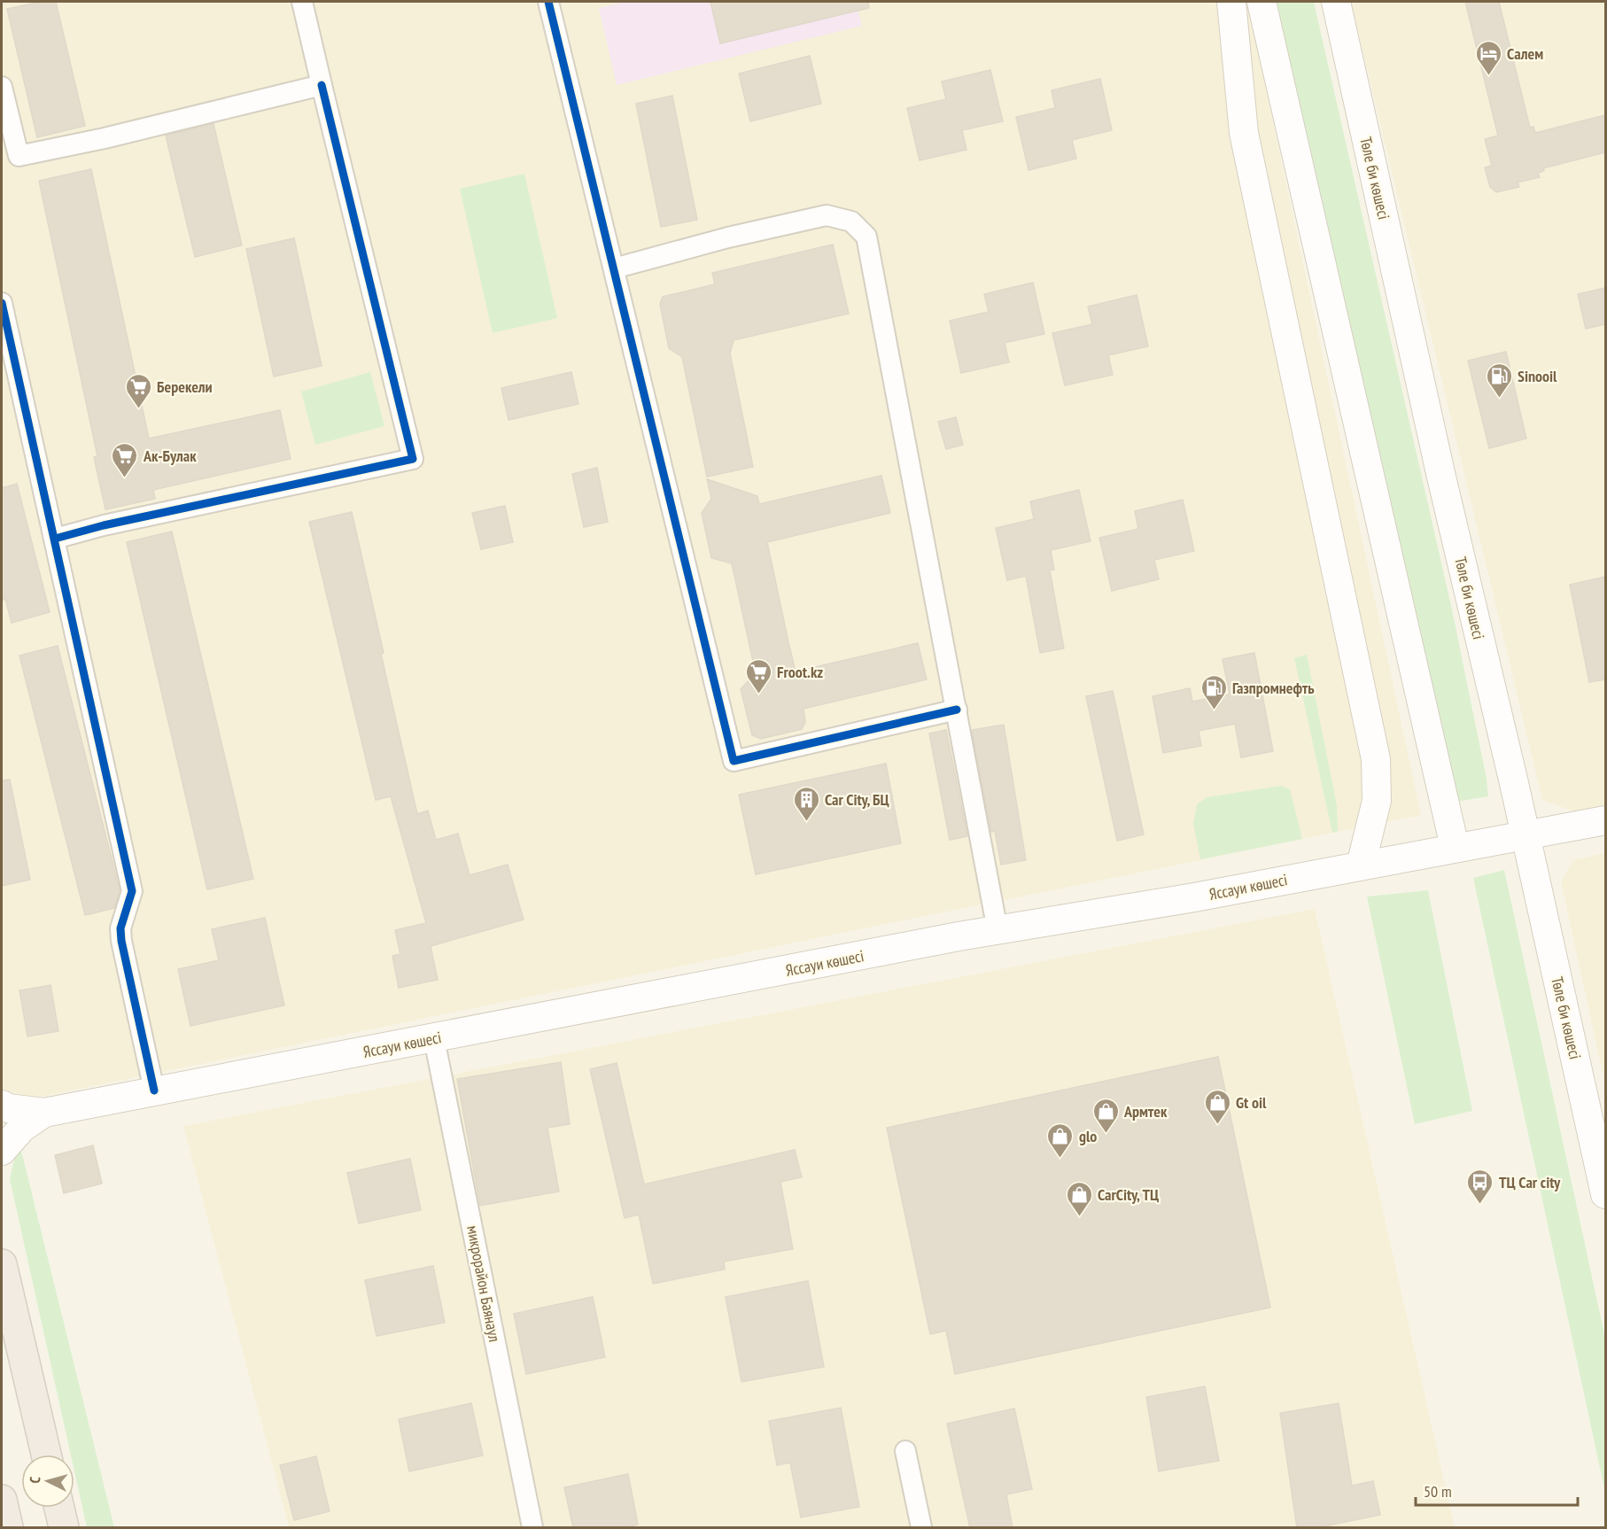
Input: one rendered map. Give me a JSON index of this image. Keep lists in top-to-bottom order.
{
  "streets": {
    "main road": ["Төле би көшесі", "Яссауи көшесі"],
    "street": ["микрорайон Баянаул"]
  },
  "crossings": [
    ["Төле би көшесі", "Яссауи көшесі"],
    ["Яссауи көшесі", "микрорайон Баянаул"]
  ],
  "places": {
    "hotel": ["Салем"],
    "fuel station": ["Sinooil", "Газпромнефть"],
    "supermarket": ["Берекели", "Ак-Булак", "Froot.kz"],
    "building": ["Car City, БЦ"],
    "shop": [
      "Gt oil",
      "Армтек",
      "glo",
      "CarCity, ТЦ"
    ],
    "bus stop": ["ТЦ Car city"]
  },
  "scale_bar": "50 m",
  "north": "left"
}
